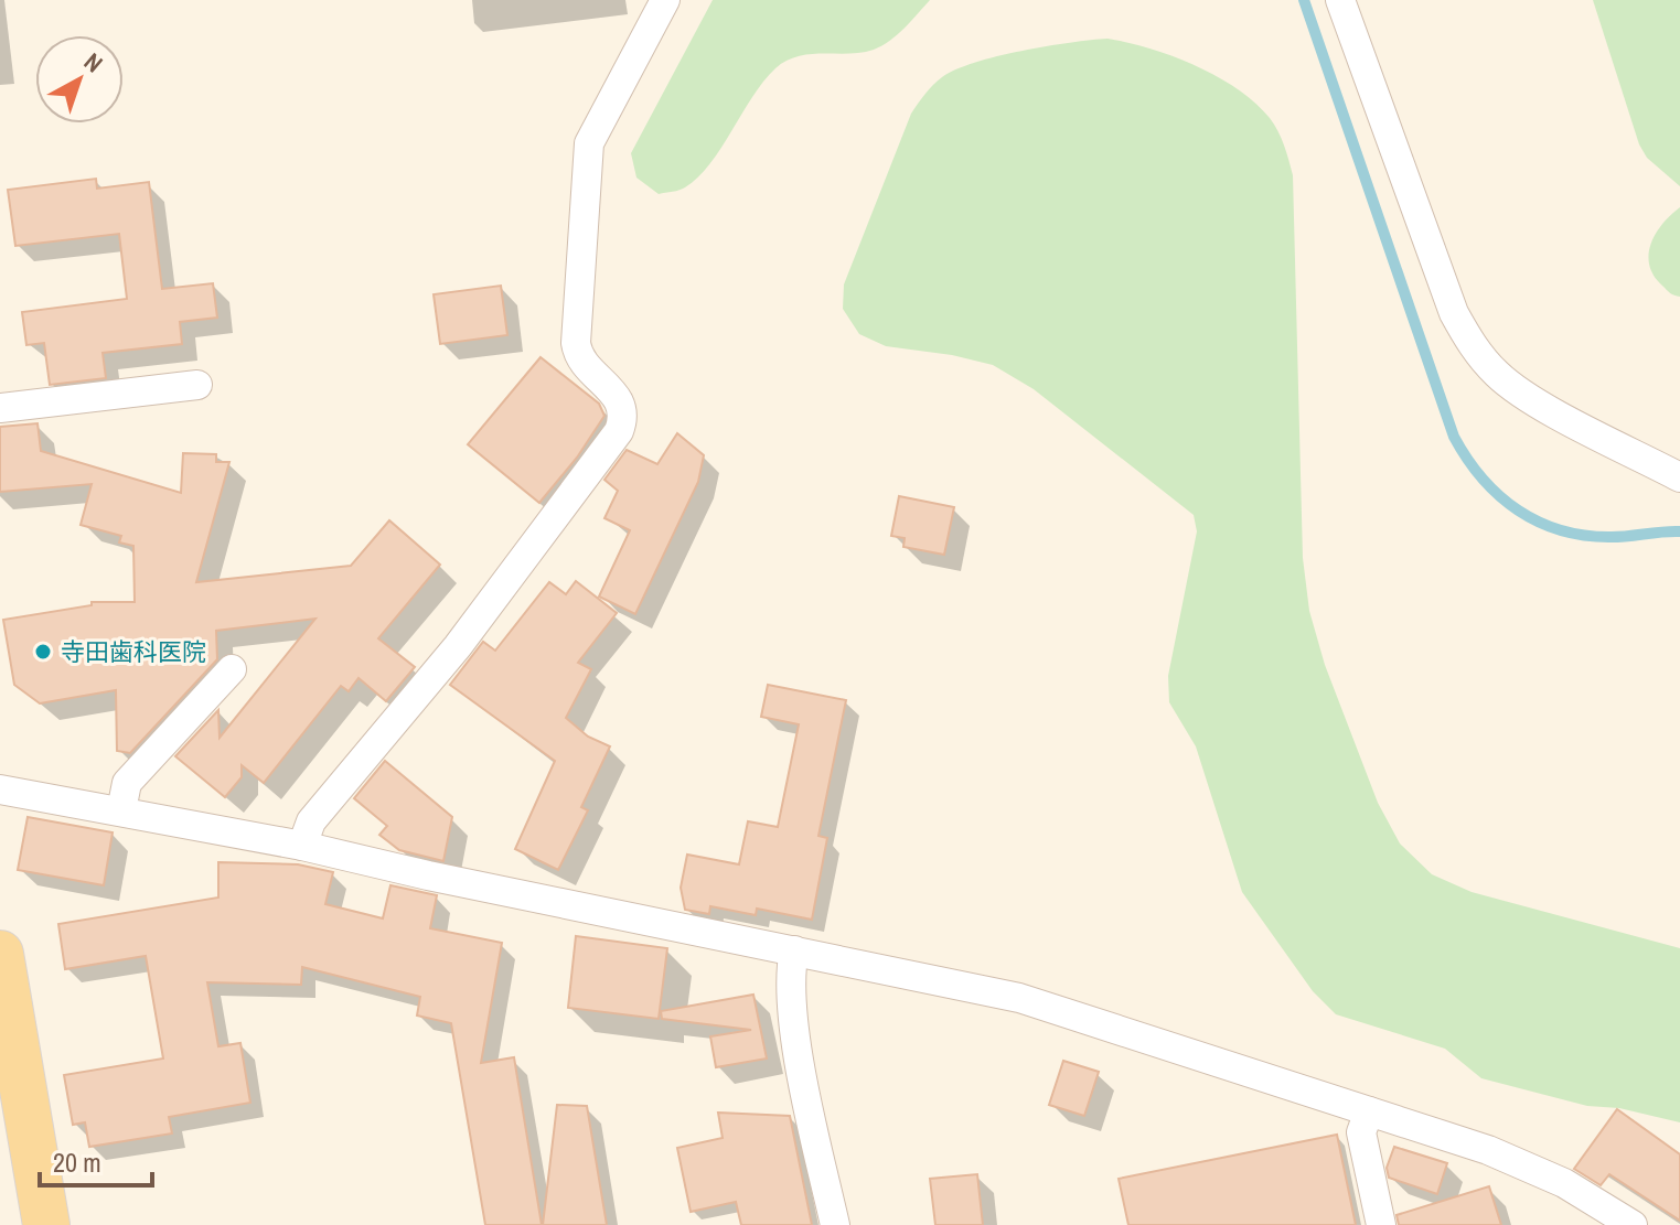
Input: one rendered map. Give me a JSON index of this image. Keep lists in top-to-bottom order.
{
  "places": ["寺田歯科医院"],
  "scale_bar": "20 m",
  "north": "top right"
}
